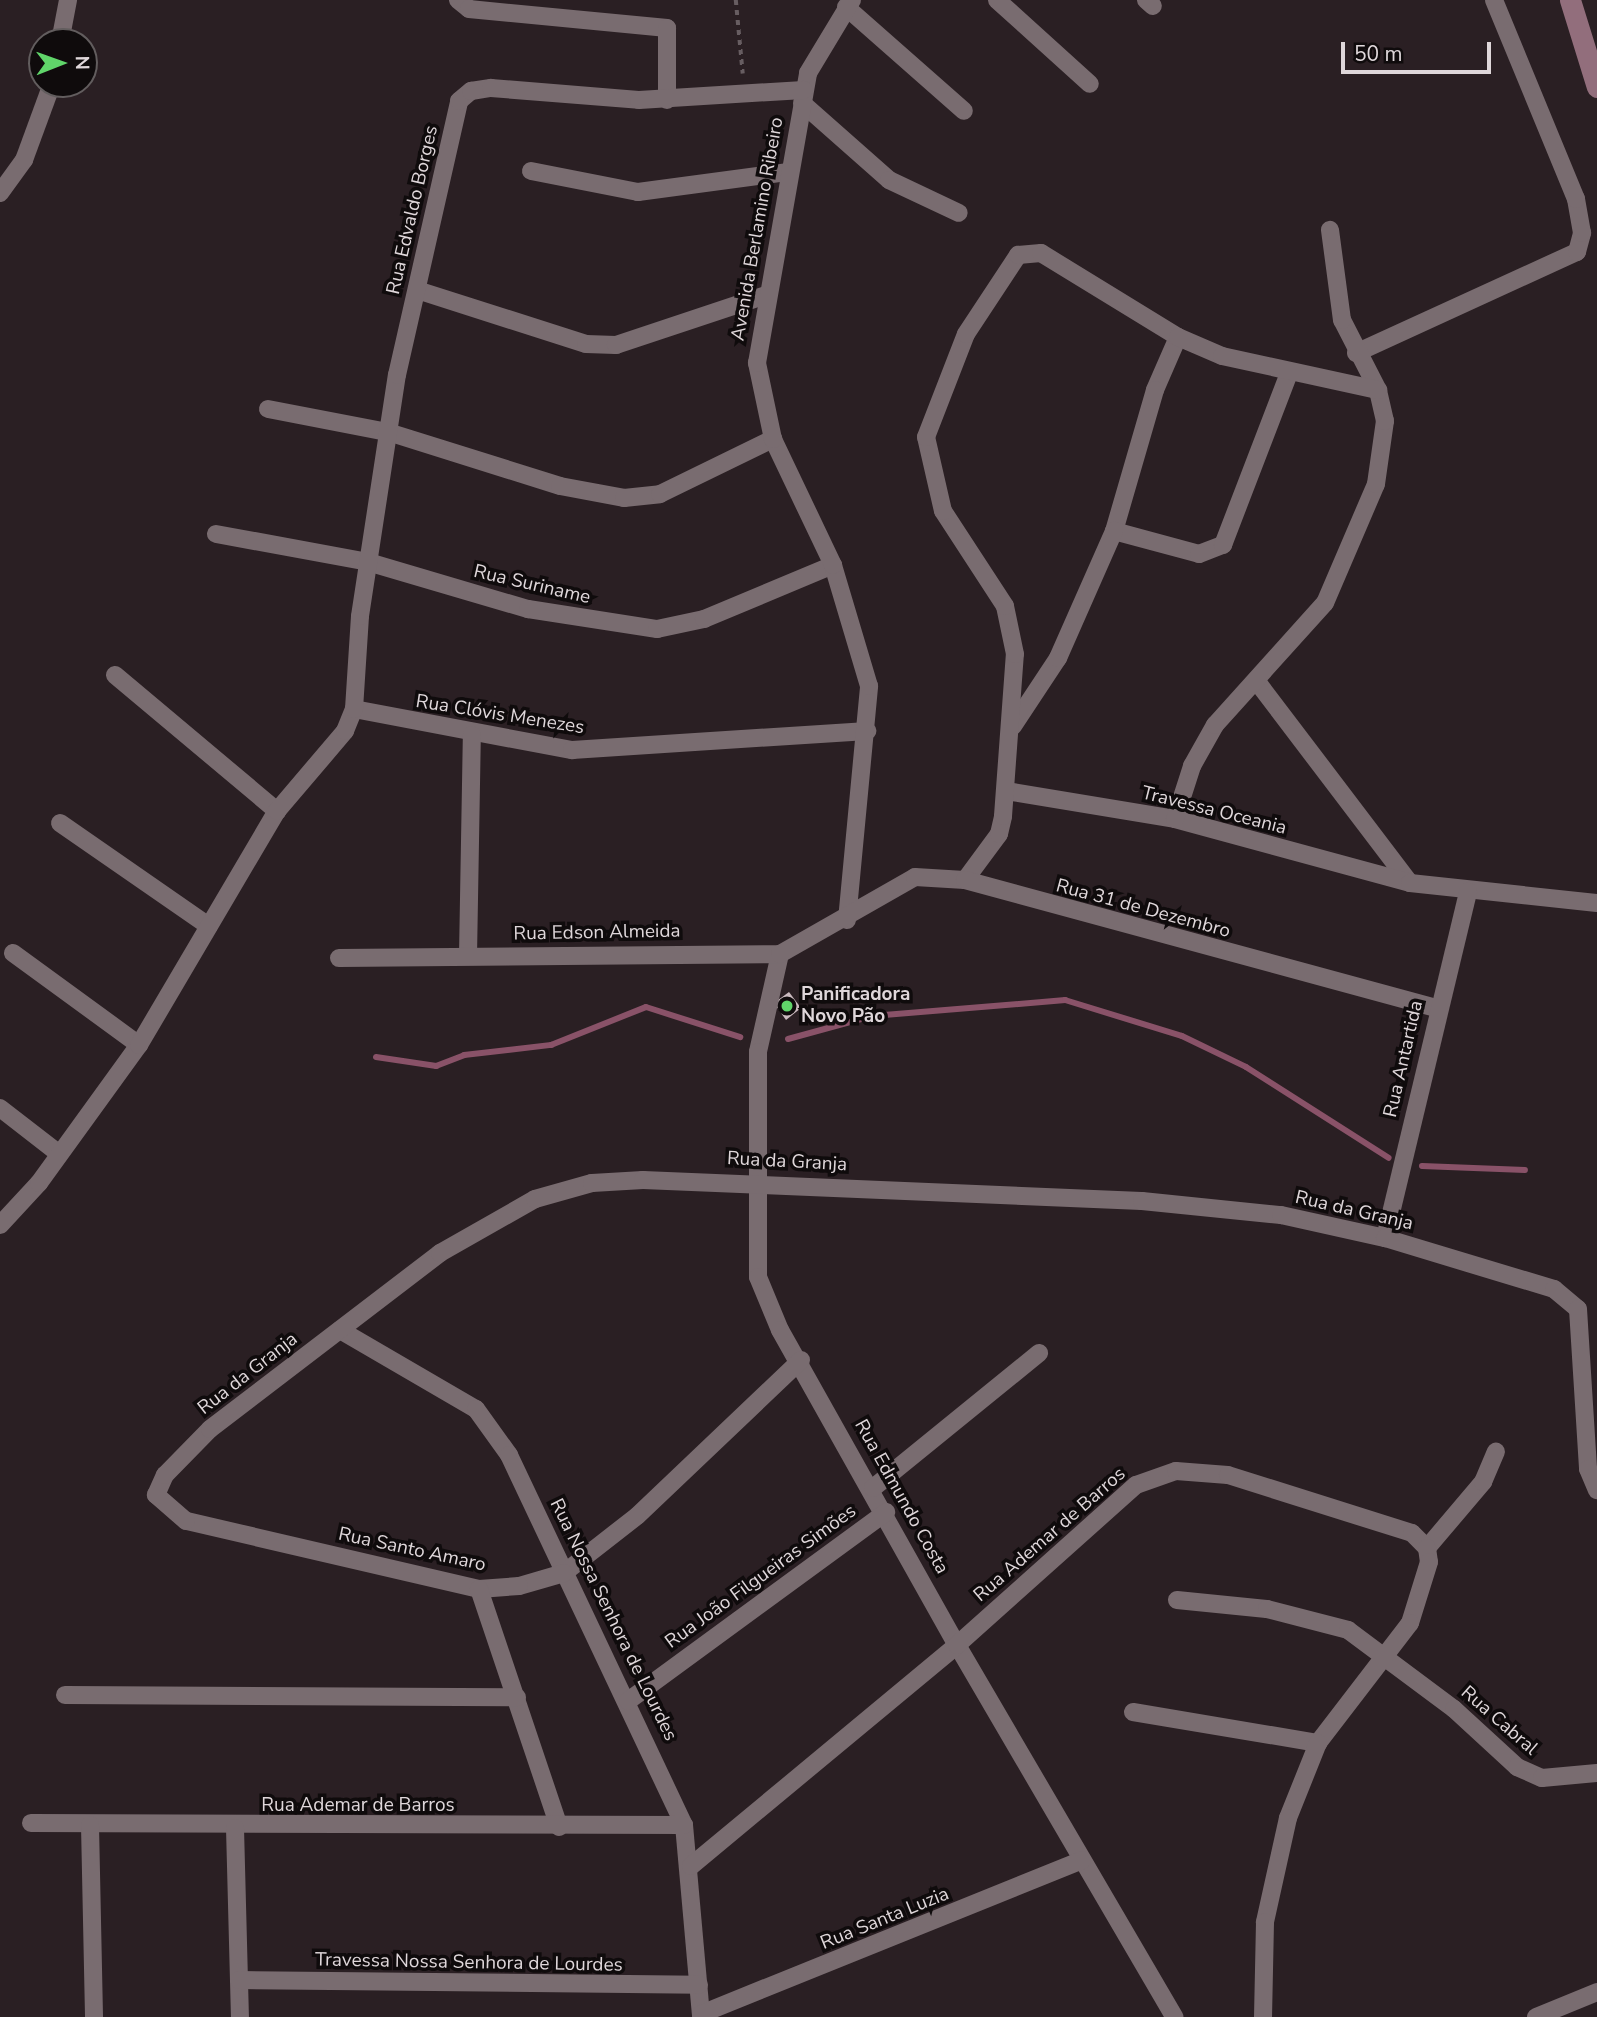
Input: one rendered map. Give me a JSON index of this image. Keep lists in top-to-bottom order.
{
  "streets": {
    "street": [
      "Rua Edvaldo Borges",
      "Avenida Berlamino Ribeiro",
      "Rua Suriname",
      "Rua Clóvis Menezes",
      "Travessa Oceania",
      "Rua 31 de Dezembro",
      "Rua Edson Almeida",
      "Rua Antartida",
      "Rua da Granja",
      "Rua Edmundo Costa",
      "Rua Ademar de Barros",
      "Rua Santo Amaro",
      "Rua João Filgueiras Simões",
      "Rua Nossa Senhora de Lourdes",
      "Rua Cabral",
      "Rua Santa Luzia",
      "Travessa Nossa Senhora de Lourdes"
    ]
  },
  "crossings": [
    ["Rua Edvaldo Borges", "Avenida Berlamino Ribeiro"],
    ["Rua Edvaldo Borges", "Rua Suriname"],
    ["Rua Edvaldo Borges", "Rua Clóvis Menezes"],
    ["Avenida Berlamino Ribeiro", "Rua Suriname"],
    ["Avenida Berlamino Ribeiro", "Rua Clóvis Menezes"],
    ["Avenida Berlamino Ribeiro", "Rua 31 de Dezembro"],
    ["Avenida Berlamino Ribeiro", "Rua Edson Almeida"],
    ["Rua 31 de Dezembro", "Rua Edson Almeida"],
    ["Rua 31 de Dezembro", "Rua Antartida"],
    ["Rua Edson Almeida", "Rua Edmundo Costa"],
    ["Rua Antartida", "Rua da Granja"],
    ["Rua da Granja", "Rua Edmundo Costa"],
    ["Rua da Granja", "Rua Santo Amaro"],
    ["Rua da Granja", "Rua Nossa Senhora de Lourdes"],
    ["Rua Edmundo Costa", "Rua Ademar de Barros"],
    ["Rua Edmundo Costa", "Rua Santo Amaro"],
    ["Rua Edmundo Costa", "Rua João Filgueiras Simões"],
    ["Rua Edmundo Costa", "Rua Santa Luzia"],
    ["Rua Ademar de Barros", "Rua Nossa Senhora de Lourdes"],
    ["Rua Santo Amaro", "Rua Nossa Senhora de Lourdes"],
    ["Rua João Filgueiras Simões", "Rua Nossa Senhora de Lourdes"],
    ["Rua Nossa Senhora de Lourdes", "Rua Santa Luzia"],
    ["Rua Nossa Senhora de Lourdes", "Travessa Nossa Senhora de Lourdes"]
  ],
  "places": ["Panificadora Novo Pão"],
  "scale_bar": "50 m",
  "north": "right"
}
